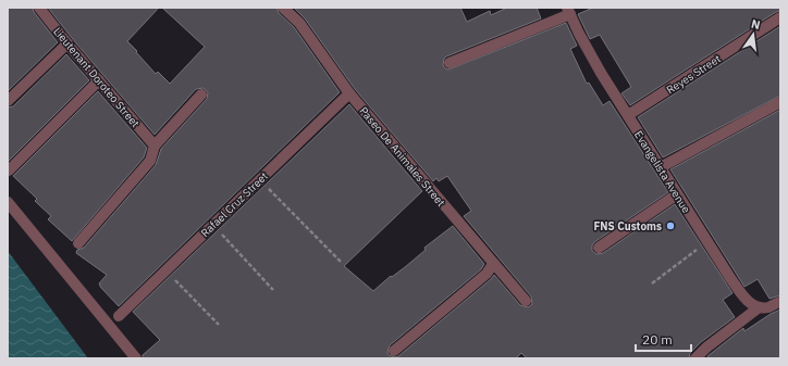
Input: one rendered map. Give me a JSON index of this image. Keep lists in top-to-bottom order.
{
  "streets": {
    "street": [
      "Reyes Street",
      "Lieutenant Doroteo Street",
      "Paseo De Animales Street",
      "Evangelista Avenue",
      "Rafael Cruz Street"
    ]
  },
  "crossings": [
    ["Reyes Street", "Evangelista Avenue"],
    ["Paseo De Animales Street", "Rafael Cruz Street"]
  ],
  "places": ["FNS Customs"],
  "scale_bar": "20 m",
  "north": "top"
}
